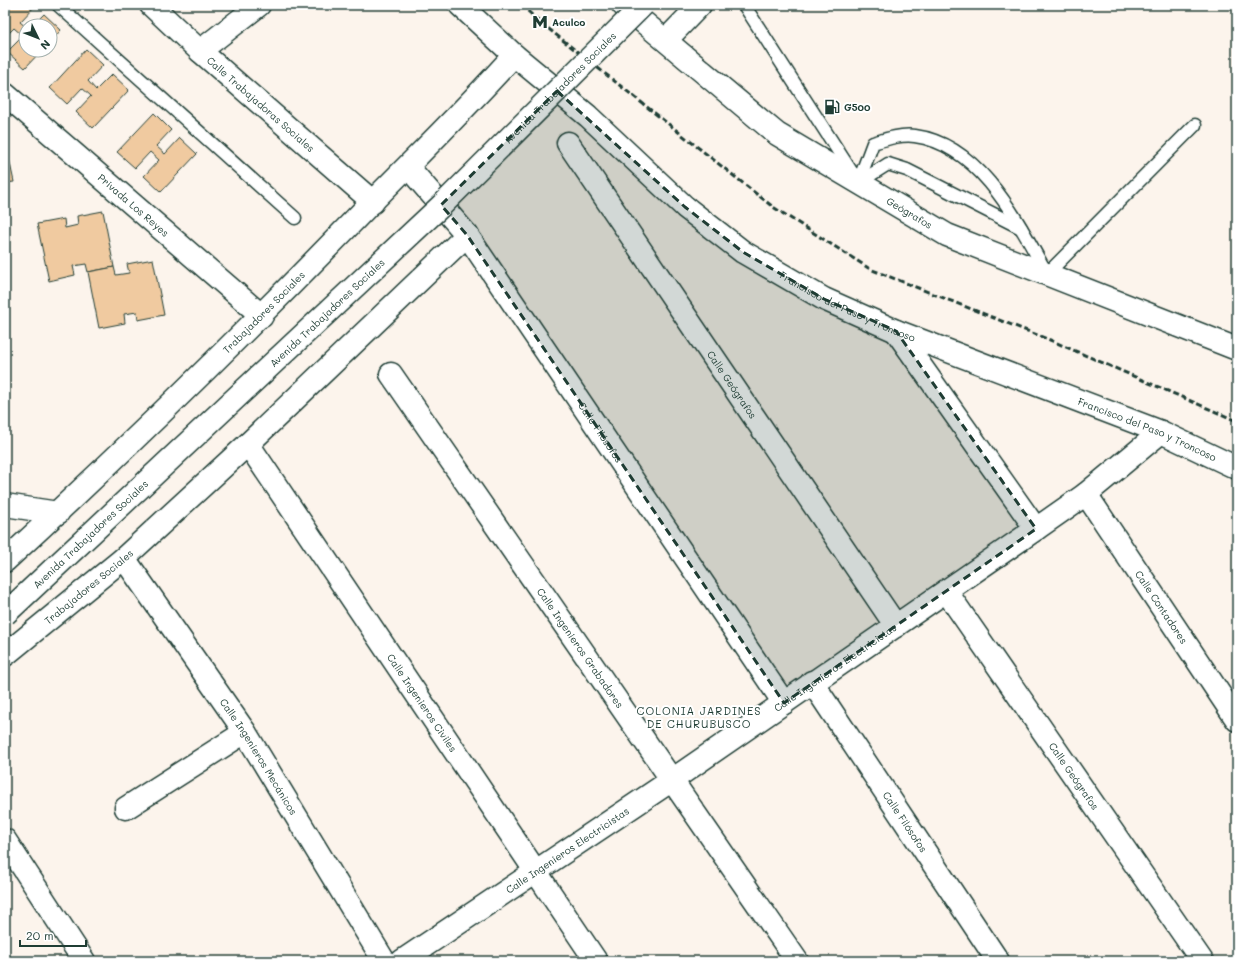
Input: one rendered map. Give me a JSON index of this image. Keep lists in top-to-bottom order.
{
  "streets": {
    "street": [
      "Avenida Trabajadores Sociales",
      "Calle Trabajadoras Sociales",
      "Privada Los Reyes",
      "Geógrafos",
      "Francisco del Paso y Troncoso",
      "Trabajadores Sociales",
      "Calle Geógrafos",
      "Calle Filósofos",
      "Calle Contadores",
      "Calle Ingenieros Grabadores",
      "Calle Ingenieros Electricistas",
      "Calle Ingenieros Civiles",
      "Calle Ingenieros Mecánicos"
    ]
  },
  "crossings": [
    ["Calle Trabajadoras Sociales", "Trabajadores Sociales"],
    ["Privada Los Reyes", "Trabajadores Sociales"],
    ["Francisco del Paso y Troncoso", "Trabajadores Sociales"],
    ["Francisco del Paso y Troncoso", "Calle Ingenieros Electricistas"],
    ["Trabajadores Sociales", "Calle Filósofos"],
    ["Trabajadores Sociales", "Calle Ingenieros Civiles"],
    ["Trabajadores Sociales", "Calle Ingenieros Mecánicos"],
    ["Calle Geógrafos", "Calle Ingenieros Electricistas"],
    ["Calle Filósofos", "Calle Ingenieros Electricistas"],
    ["Calle Contadores", "Calle Ingenieros Electricistas"],
    ["Calle Ingenieros Grabadores", "Calle Ingenieros Electricistas"],
    ["Calle Ingenieros Electricistas", "Calle Ingenieros Civiles"]
  ],
  "districts": ["COLONIA JARDINES DE CHURUBUSCO"],
  "places": {
    "metro station": ["Aculco"],
    "fuel station": ["G500"]
  },
  "scale_bar": "20 m",
  "north": "bottom right"
}
